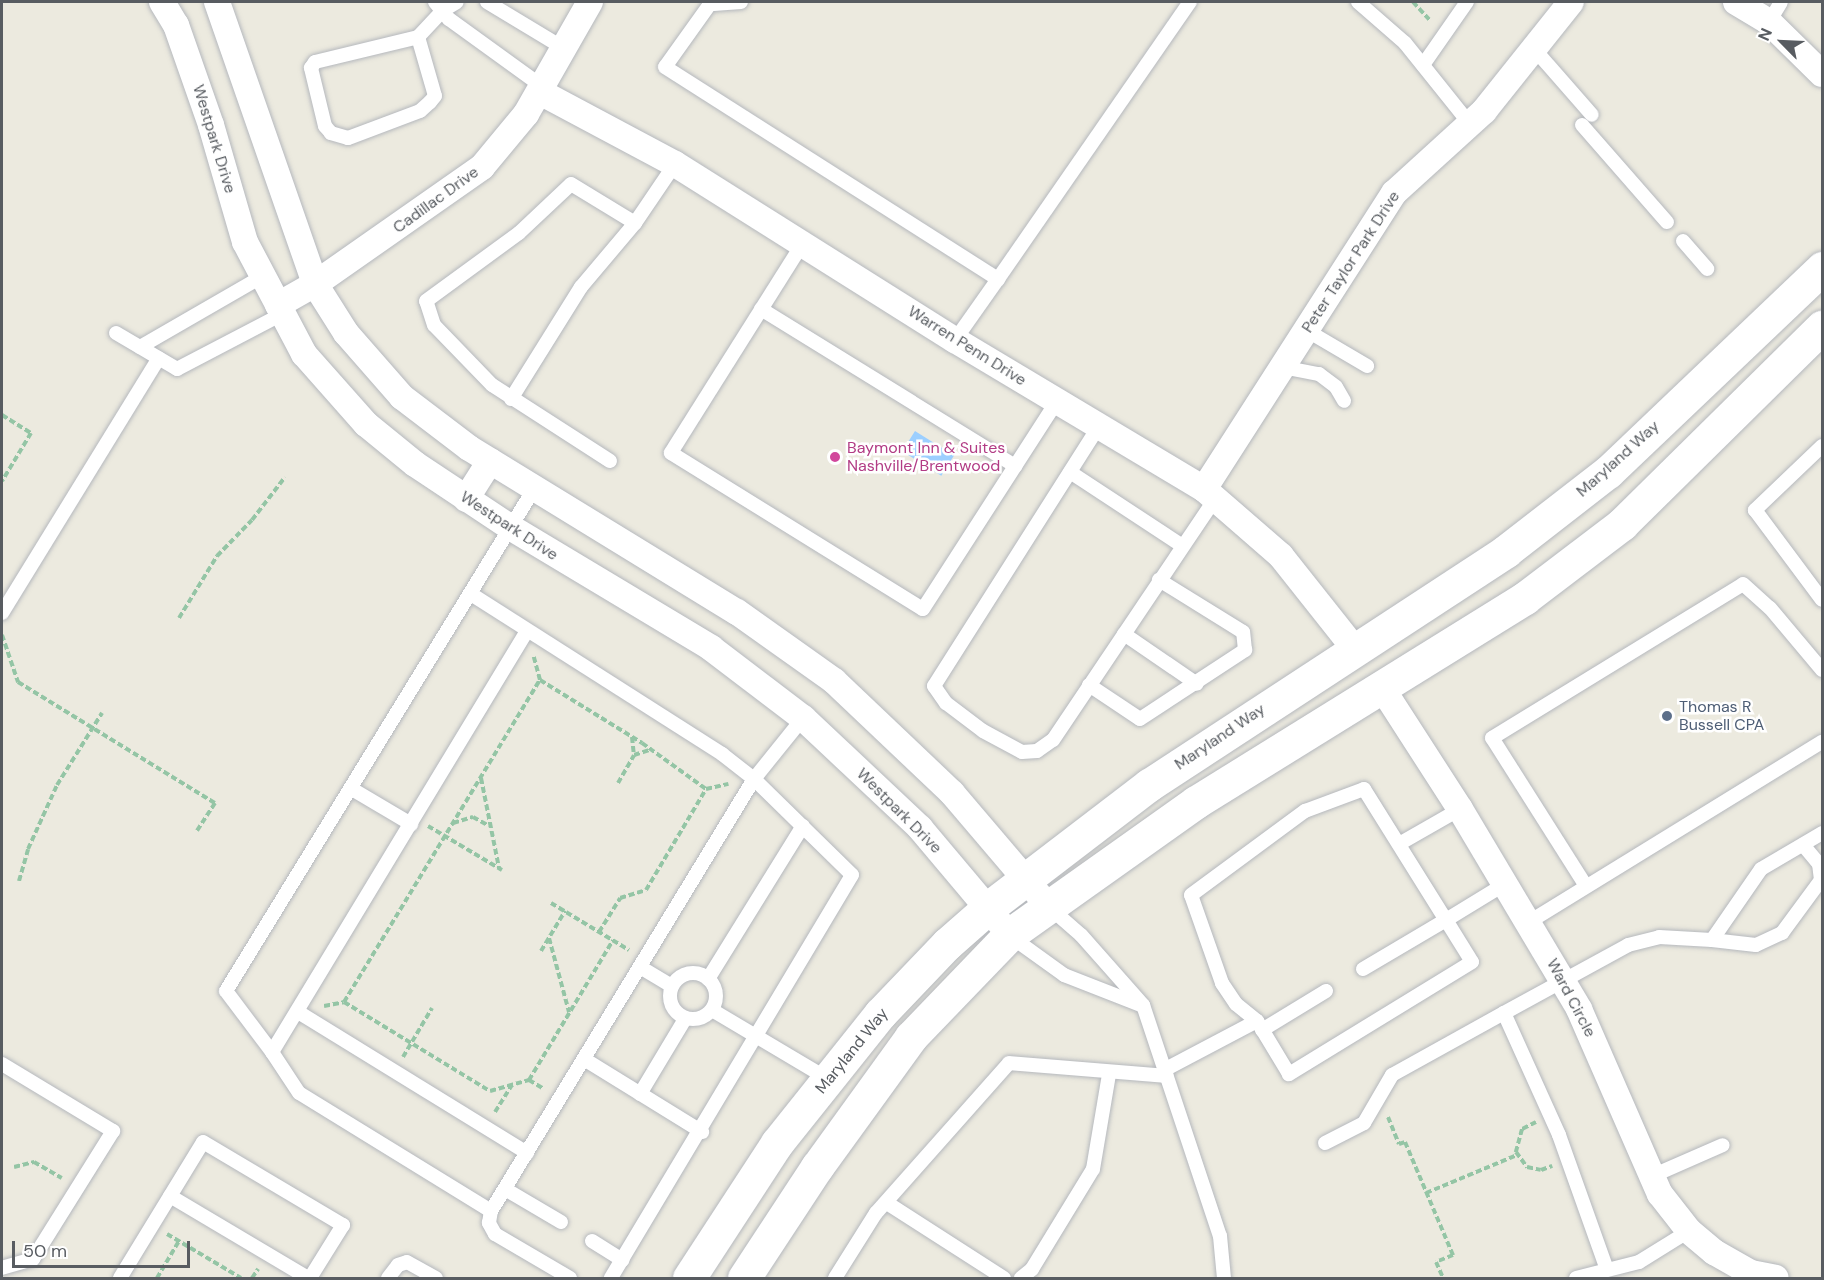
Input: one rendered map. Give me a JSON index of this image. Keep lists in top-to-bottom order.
{
  "streets": {
    "main road": ["Maryland Way"],
    "street": [
      "Westpark Drive",
      "Cadillac Drive",
      "Peter Taylor Park Drive",
      "Warren Penn Drive",
      "Ward Circle"
    ]
  },
  "crossings": [
    ["Westpark Drive", "Cadillac Drive"],
    ["Westpark Drive", "Maryland Way"],
    ["Cadillac Drive", "Warren Penn Drive"],
    ["Peter Taylor Park Drive", "Warren Penn Drive"],
    ["Warren Penn Drive", "Maryland Way"]
  ],
  "places": ["Baymont Inn & Suites Nashville/Brentwood", "Thomas R Bussell CPA"],
  "scale_bar": "50 m",
  "north": "top left"
}
